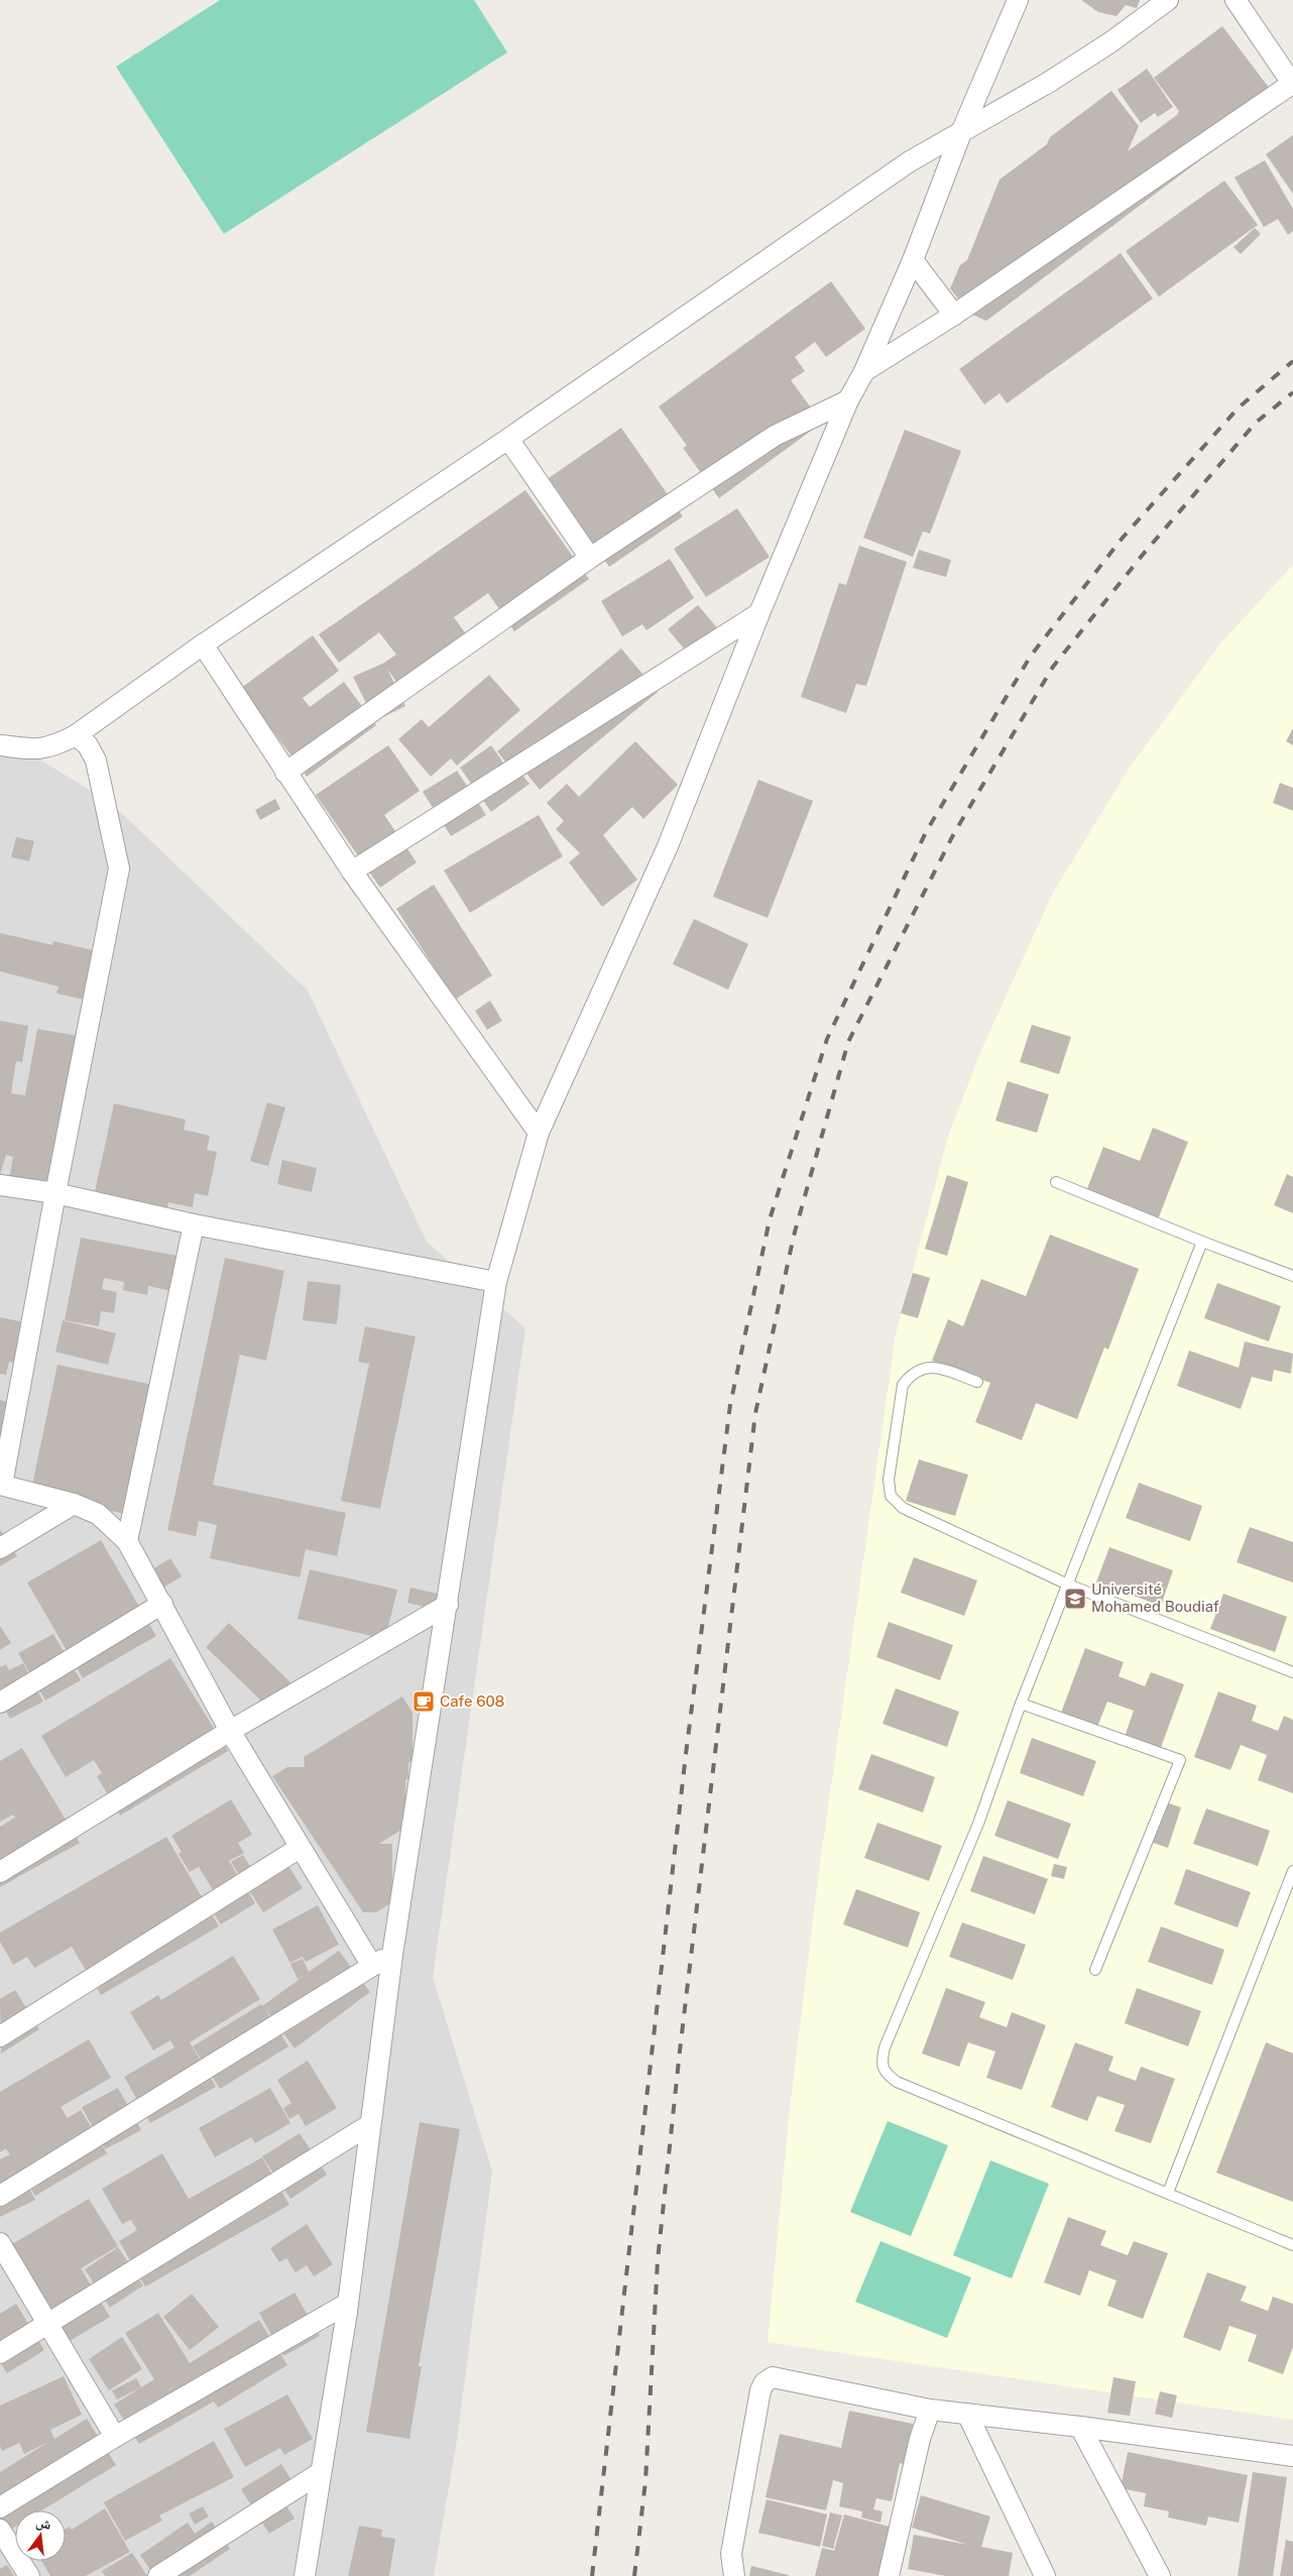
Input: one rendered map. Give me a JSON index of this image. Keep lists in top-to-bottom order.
{
  "places": {
    "school or university": ["Université Mohamed Boudiaf"],
    "cafe": ["Cafe 608"]
  },
  "north": "top"
}
